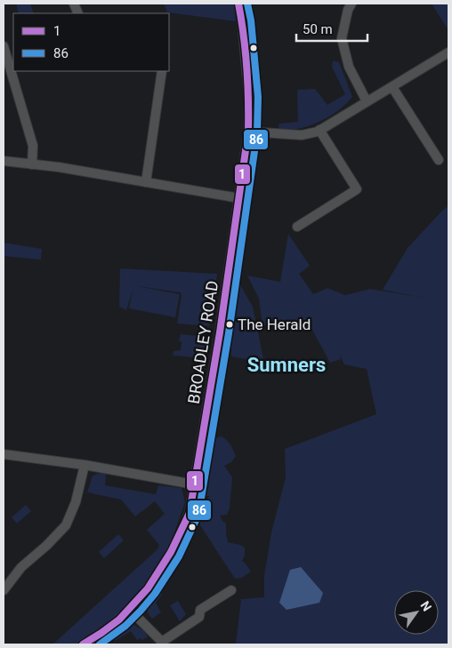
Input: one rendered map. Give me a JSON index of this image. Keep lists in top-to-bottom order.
{
  "streets": {
    "street": ["BROADLEY ROAD"]
  },
  "districts": ["Sumners"],
  "places": ["The Herald"],
  "lines": ["transit line 1", "transit line 86"],
  "legend": ["1", "86"],
  "scale_bar": "50 m",
  "north": "top right"
}
